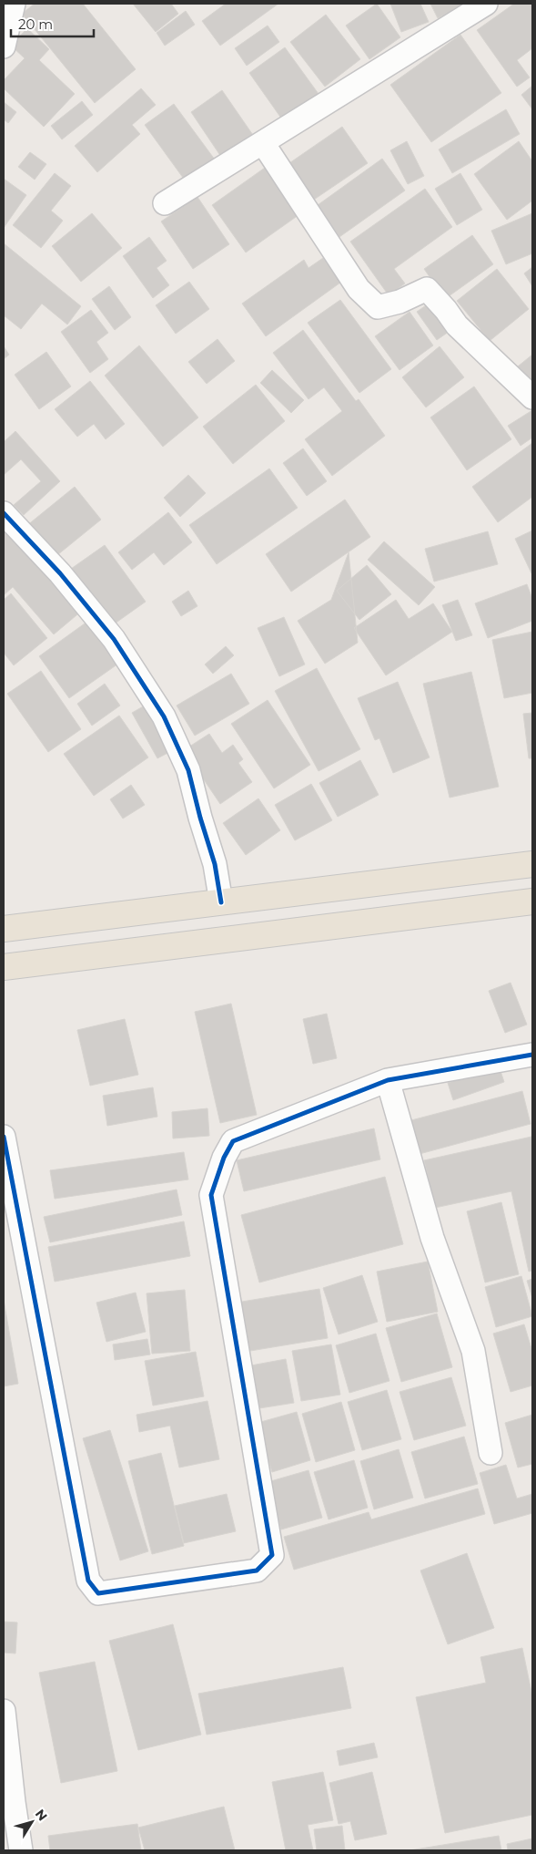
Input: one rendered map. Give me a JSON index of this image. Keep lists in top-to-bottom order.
{
  "scale_bar": "20 m",
  "north": "top right"
}
